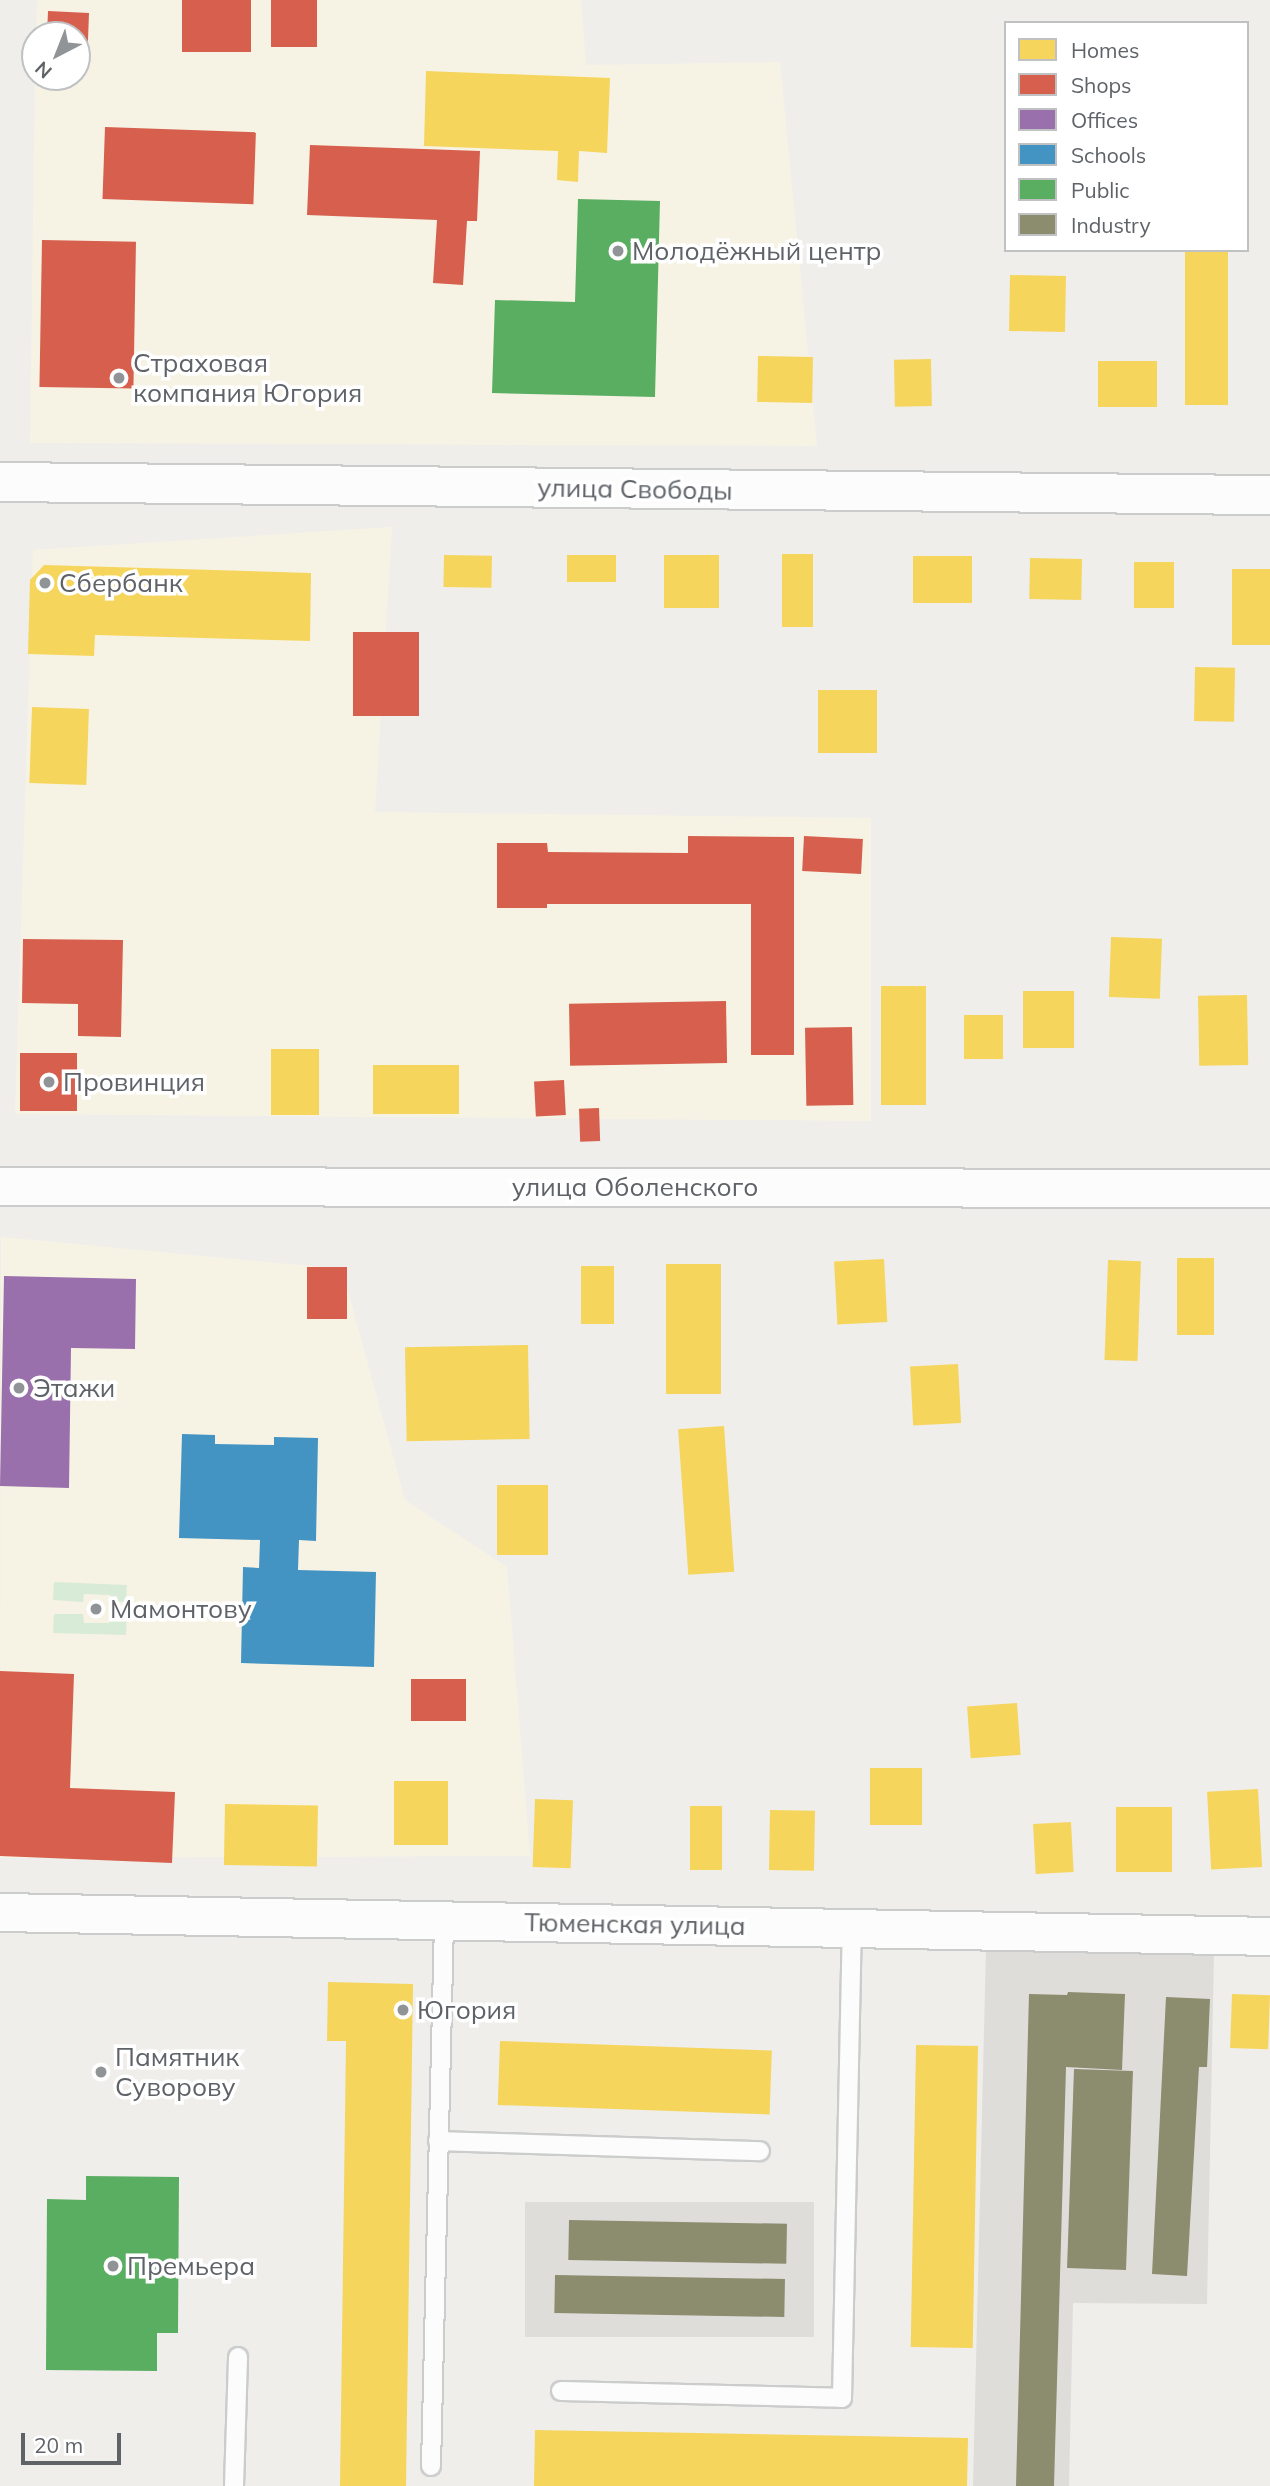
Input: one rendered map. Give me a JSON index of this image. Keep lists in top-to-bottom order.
{
  "streets": {
    "street": ["улица Свободы", "улица Оболенского", "Тюменская улица"]
  },
  "places": [
    "Молодёжный центр",
    "Страховая компания Югория",
    "Сбербанк",
    "Провинция",
    "Этажи",
    "Мамонтову",
    "Югория",
    "Памятник Суворову",
    "Премьера"
  ],
  "legend": [
    "Homes",
    "Shops",
    "Offices",
    "Schools",
    "Public",
    "Industry"
  ],
  "scale_bar": "20 m",
  "north": "bottom left"
}
